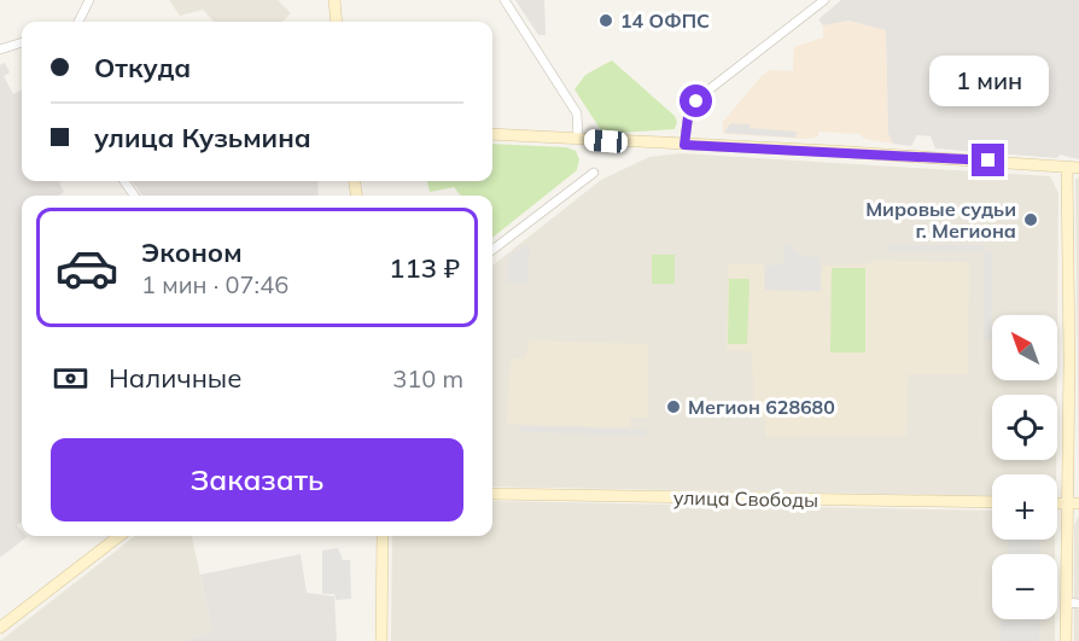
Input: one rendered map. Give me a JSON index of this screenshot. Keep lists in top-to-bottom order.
{
  "streets": {
    "main road": ["улица Свободы"]
  },
  "places": ["14 ОФПС", "Мировые судьи г. Мегиона", "Мегион 628680"],
  "north": "top left",
  "page": {
    "banner": ["Откуда", "улица Кузьмина"],
    "bubble": "1 мин",
    "list": [
      {
        "name": "Эконом",
        "note": "1 мин · 07:46",
        "value": "113 ₽"
      }
    ],
    "map_buttons": ["+", "−"],
    "pay": ["Наличные", "310 m"],
    "buttons": "Заказать"
  }
}
